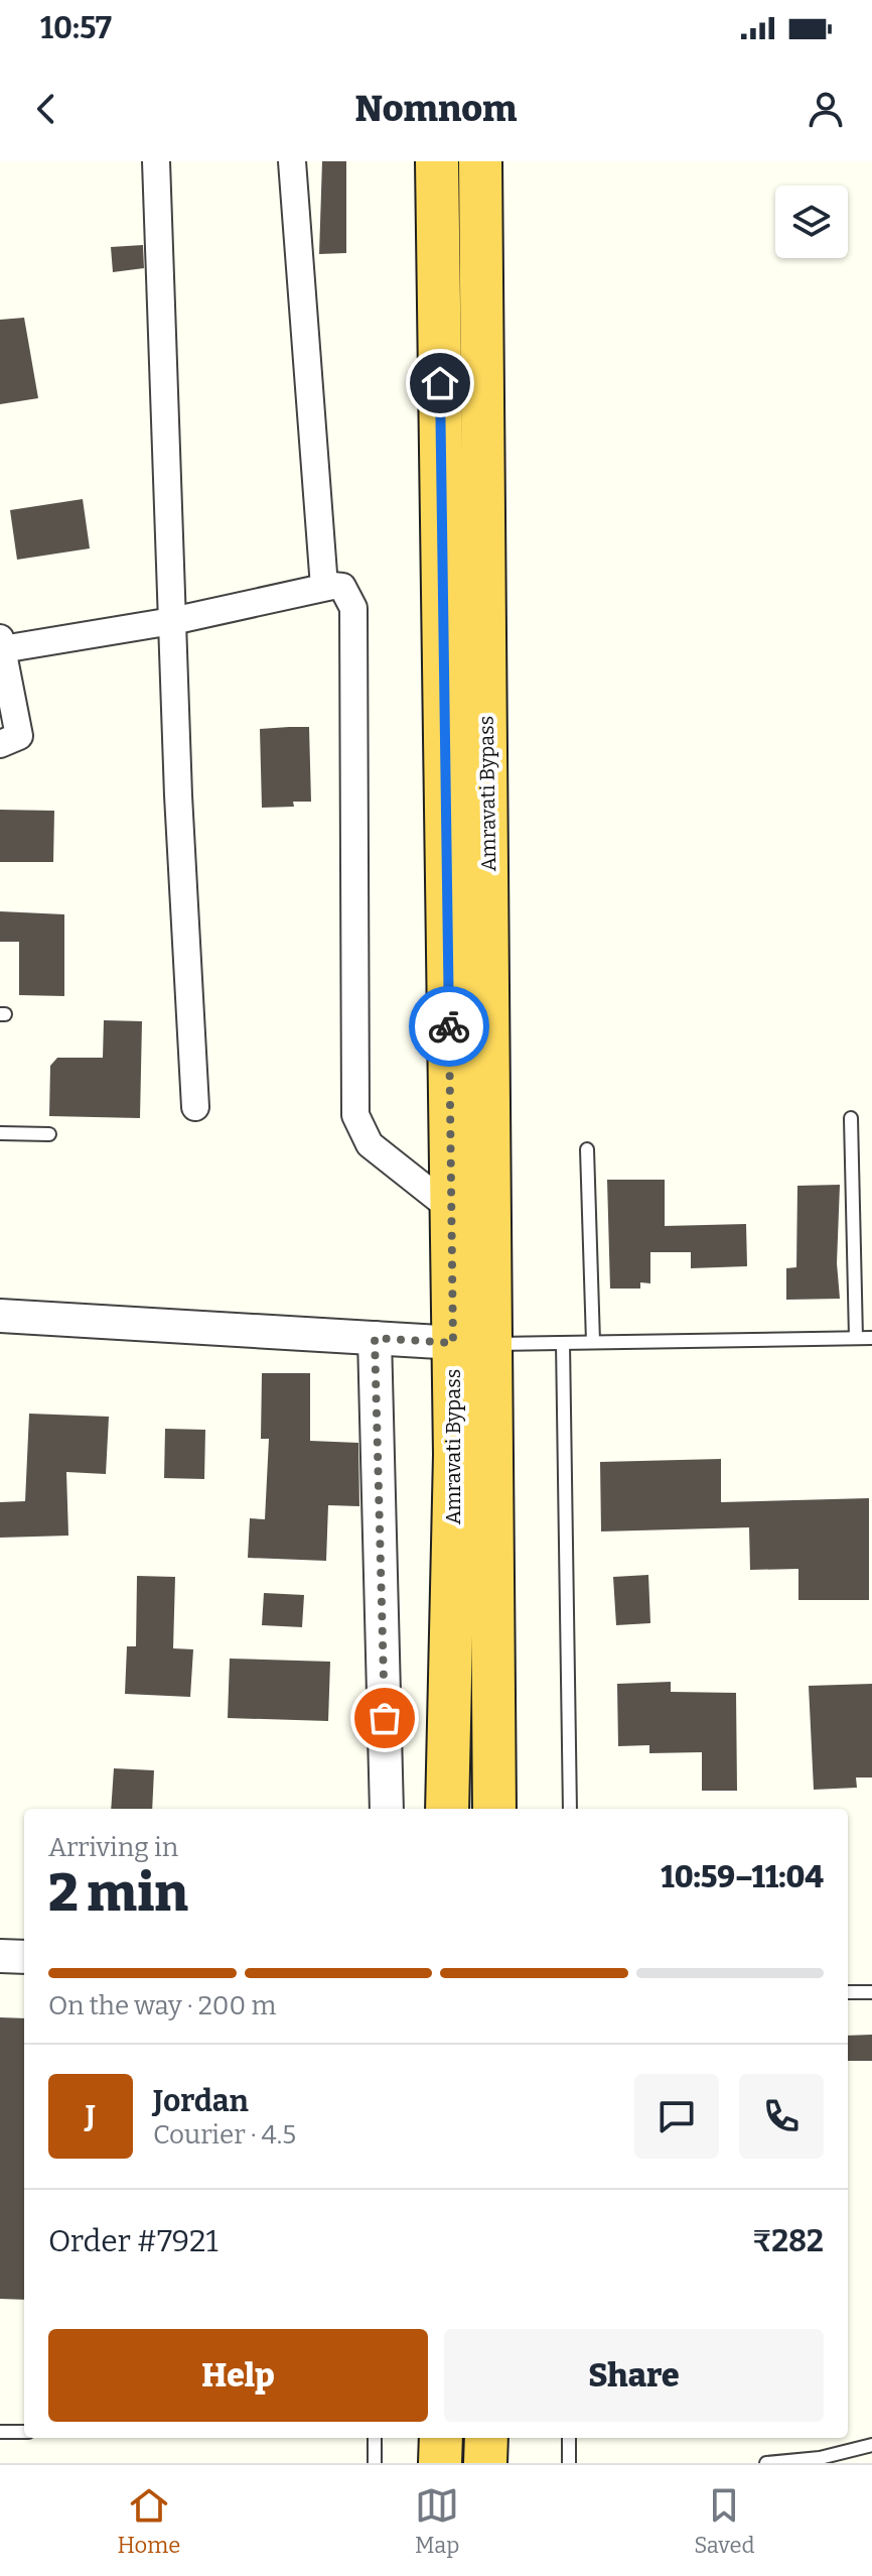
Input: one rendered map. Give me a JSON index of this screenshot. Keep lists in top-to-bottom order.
{
  "streets": {
    "highway": ["Amravati Bypass"]
  },
  "page": {
    "status": "10:57",
    "header": "Nomnom",
    "heading": ["2 min", "Arriving in", "10:59–11:04"],
    "panel": [
      "Jordan",
      "Courier · 4.5",
      "Order #7921",
      "₹282"
    ],
    "bar": "On the way · 200 m",
    "round": "J",
    "buttons": ["Help", "Share"],
    "tabs": ["Home", "Map", "Saved"]
  }
}
